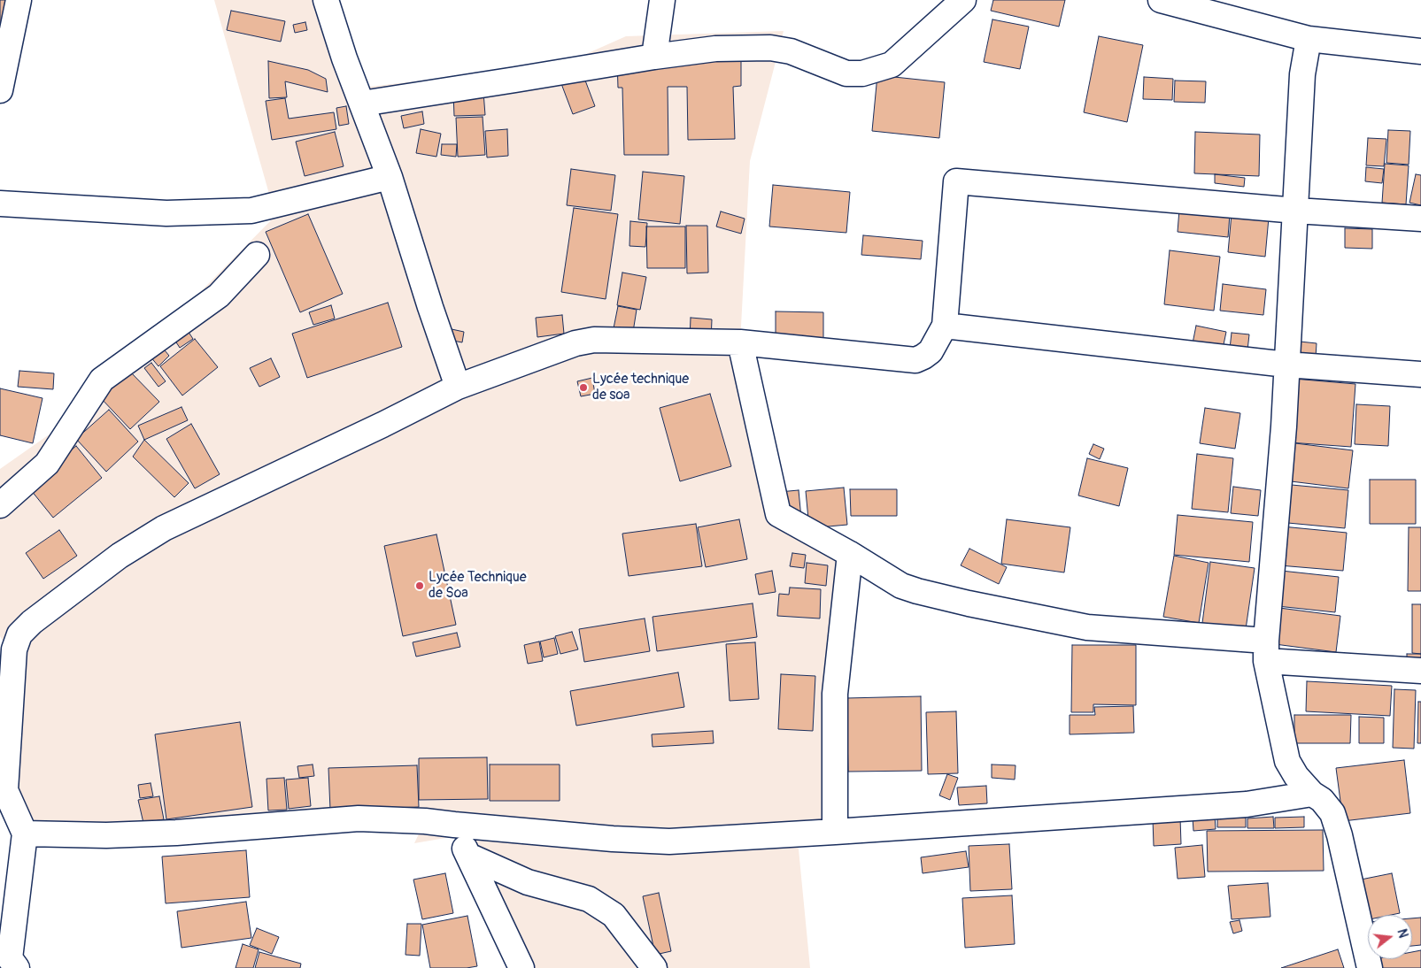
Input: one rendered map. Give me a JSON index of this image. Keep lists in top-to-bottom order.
{
  "places": ["Lycée technique de soa", "Lycée Technique de Soa"],
  "north": "right"
}
